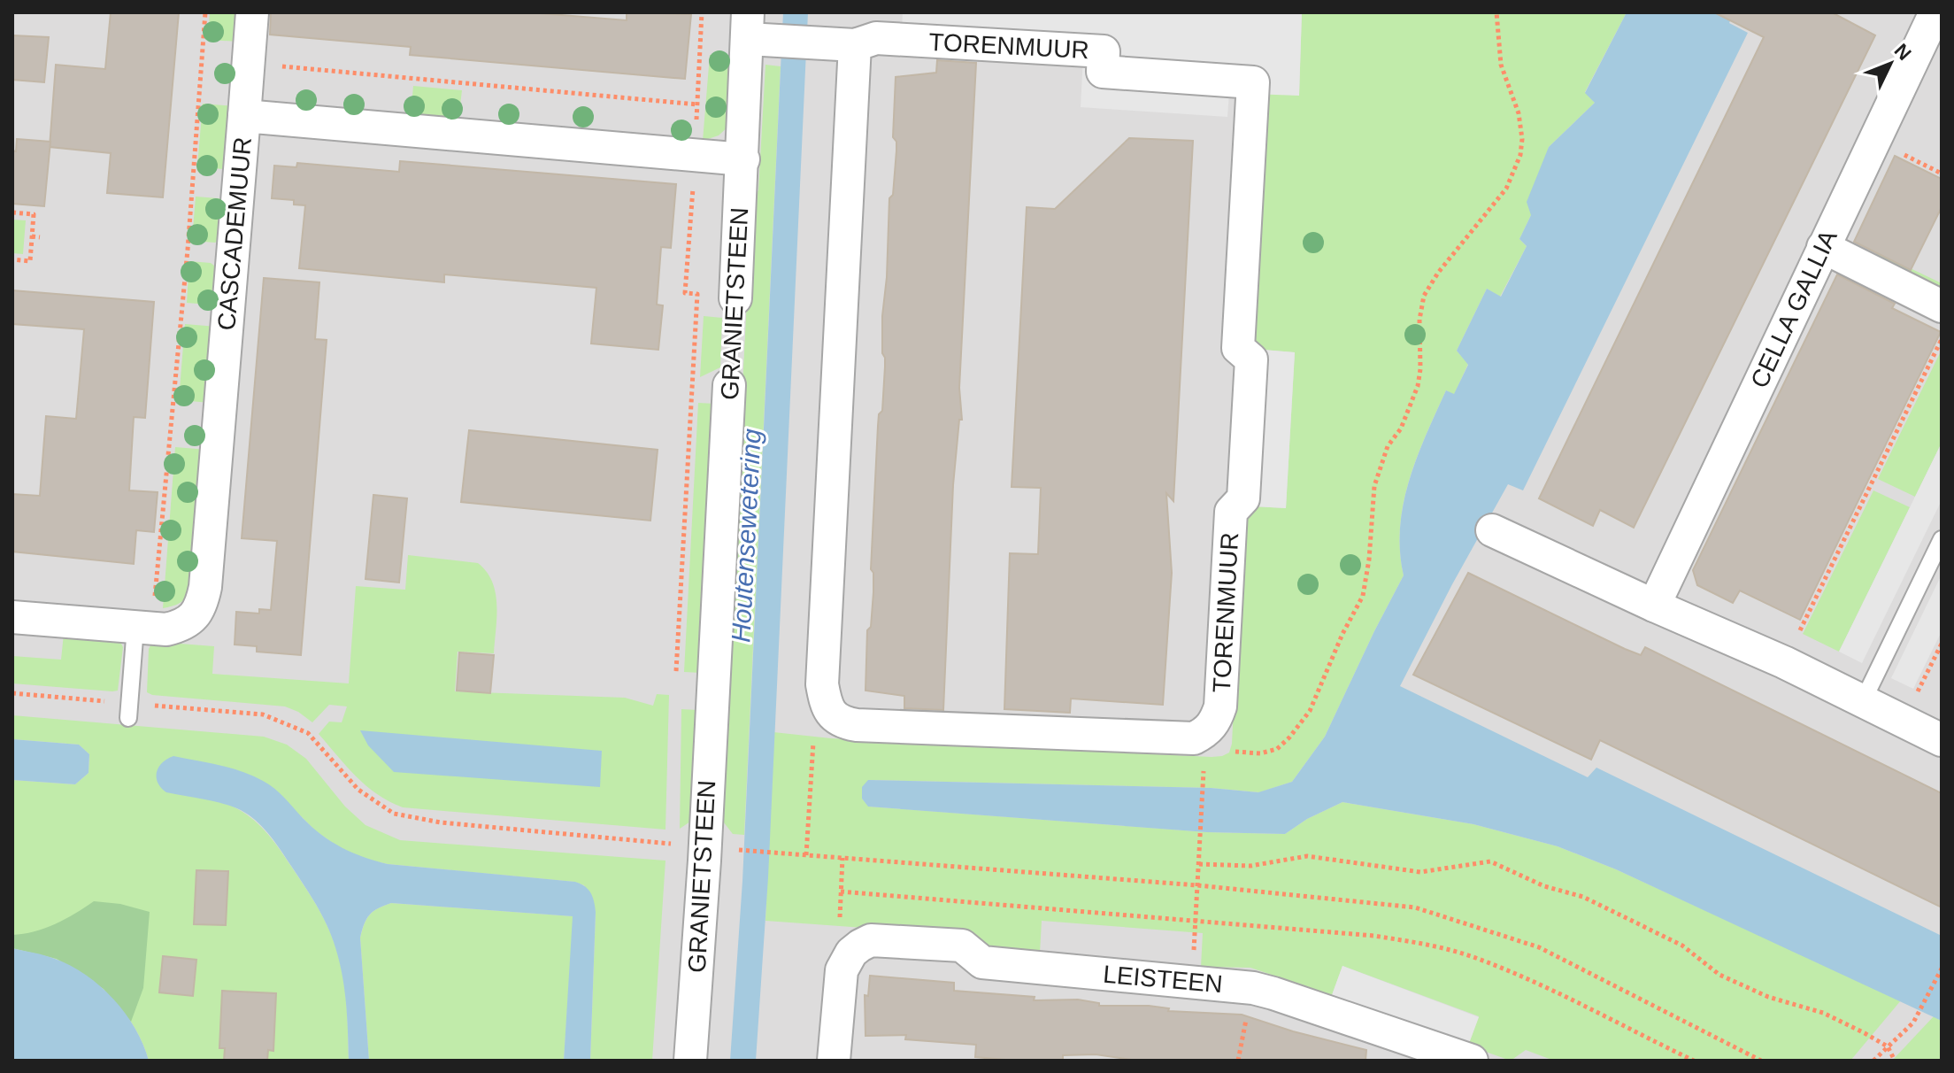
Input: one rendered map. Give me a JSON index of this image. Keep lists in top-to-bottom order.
{
  "streets": {
    "street": [
      "TORENMUUR",
      "CASCADEMUUR",
      "GRANIETSTEEN",
      "CELLA GALLIA",
      "LEISTEEN"
    ]
  },
  "crossings": [
    ["TORENMUUR", "GRANIETSTEEN"],
    ["CASCADEMUUR", "GRANIETSTEEN"]
  ],
  "water": ["Houtensewetering"],
  "north": "top right"
}
